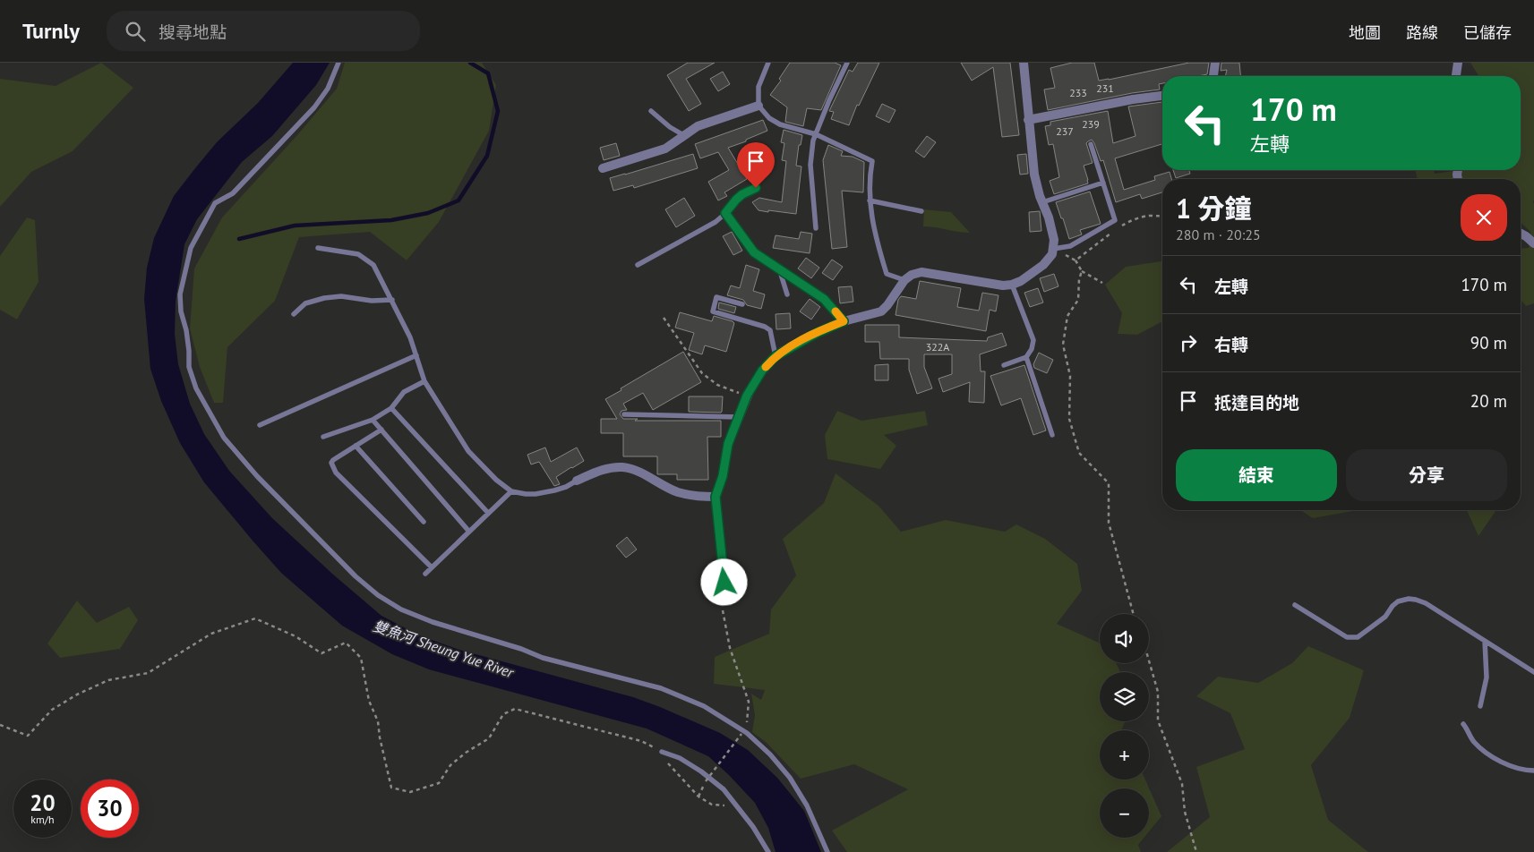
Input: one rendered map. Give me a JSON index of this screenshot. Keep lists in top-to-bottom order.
{
  "water": ["雙魚河 Sheung Yue River"],
  "house_numbers": [
    "231",
    "233",
    "239",
    "237",
    "322A"
  ],
  "page": {
    "header": "Turnly",
    "search": "搜尋地點",
    "nav": ["地圖", "路線", "已儲存"],
    "turn": ["170 m", "左轉"],
    "heading": ["1 分鐘", "280 m · 20:25"],
    "list": [
      {
        "name": "左轉",
        "value": "170 m"
      },
      {
        "name": "右轉",
        "value": "90 m"
      },
      {
        "name": "抵達目的地",
        "value": "20 m"
      }
    ],
    "buttons": ["結束", "分享"],
    "map_buttons": ["+", "−"],
    "speed": "20 km/h",
    "limit": "30"
  }
}
